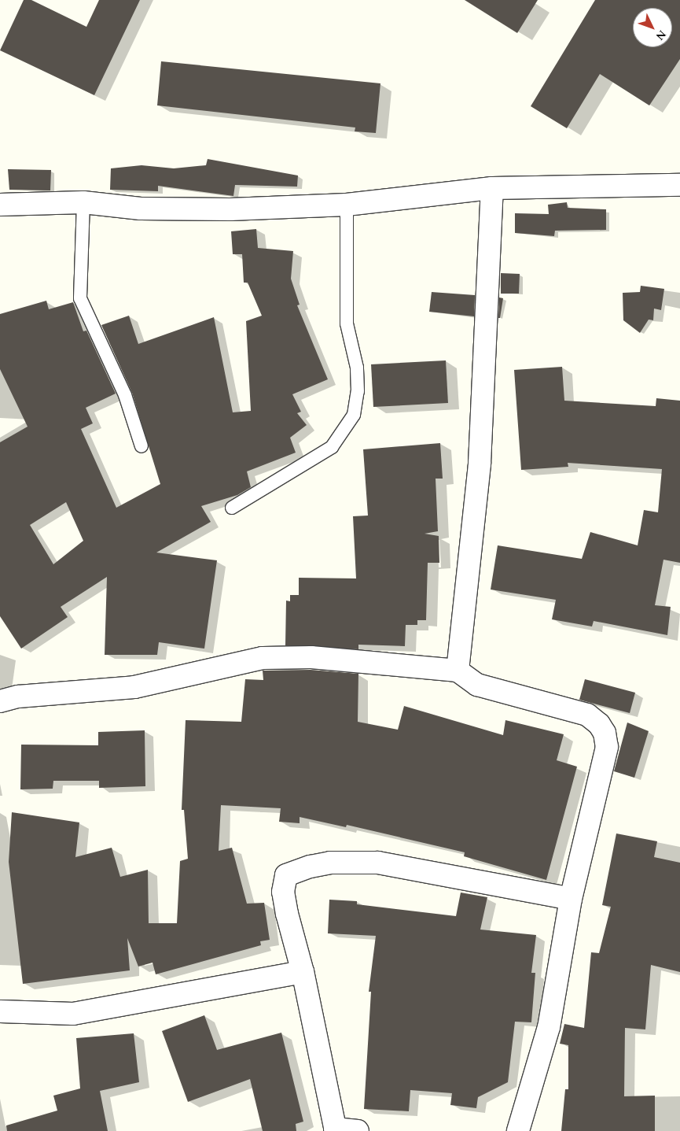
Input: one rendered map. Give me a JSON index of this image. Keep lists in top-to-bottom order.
{
  "north": "bottom right"
}
